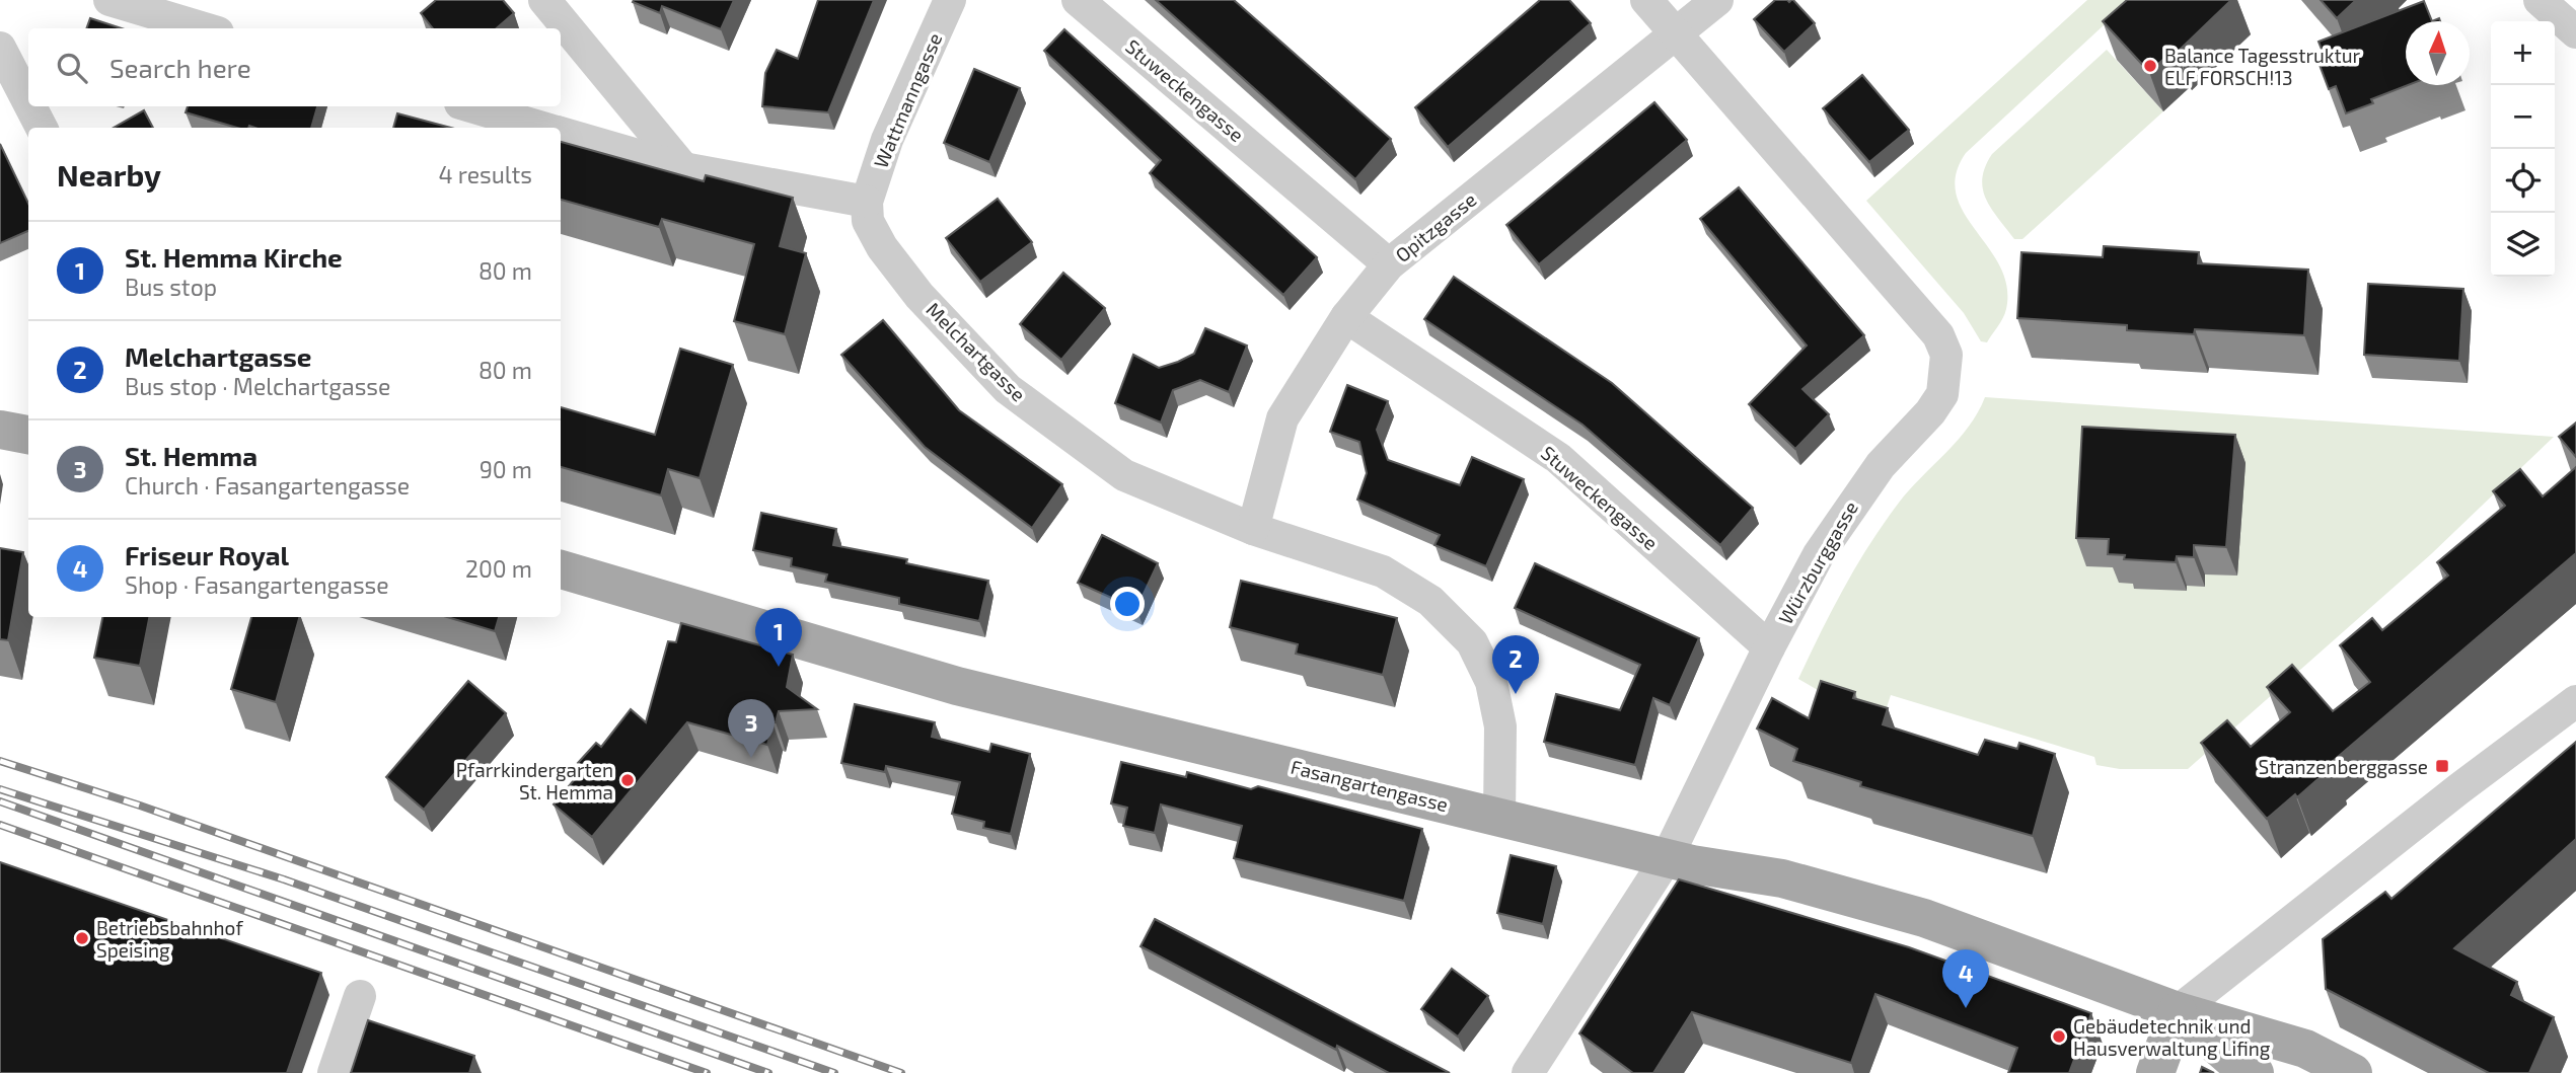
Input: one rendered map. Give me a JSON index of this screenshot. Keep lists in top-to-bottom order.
{
  "streets": {
    "main road": ["Fasangartengasse"],
    "street": [
      "Stuweckengasse",
      "Wattmanngasse",
      "Opitzgasse",
      "Melchartgasse",
      "Würzburggasse"
    ]
  },
  "crossings": [
    ["Stuweckengasse", "Opitzgasse"],
    ["Stuweckengasse", "Würzburggasse"],
    ["Wattmanngasse", "Melchartgasse"],
    ["Opitzgasse", "Melchartgasse"],
    ["Opitzgasse", "Würzburggasse"],
    ["Melchartgasse", "Fasangartengasse"],
    ["Würzburggasse", "Fasangartengasse"]
  ],
  "places": {
    "other": [
      "Balance Tagesstruktur ELF FORSCH!13",
      "Pfarrkindergarten St. Hemma",
      "Betriebsbahnhof Speising",
      "Gebäudetechnik und Hausverwaltung Lifing"
    ],
    "transit": ["Stranzenberggasse"]
  },
  "north": "top",
  "page": {
    "map_buttons": ["+", "−"],
    "search": "Search here",
    "heading": ["Nearby", "4 results"],
    "list": [
      {
        "mark": "1",
        "name": "St. Hemma Kirche",
        "note": "Bus stop",
        "value": "80 m"
      },
      {
        "mark": "2",
        "name": "Melchartgasse",
        "note": "Bus stop · Melchartgasse",
        "value": "80 m"
      },
      {
        "mark": "3",
        "name": "St. Hemma",
        "note": "Church · Fasangartengasse",
        "value": "90 m"
      },
      {
        "mark": "4",
        "name": "Friseur Royal",
        "note": "Shop · Fasangartengasse",
        "value": "200 m"
      }
    ],
    "pins": [
      "1",
      "2",
      "3",
      "4"
    ]
  }
}
